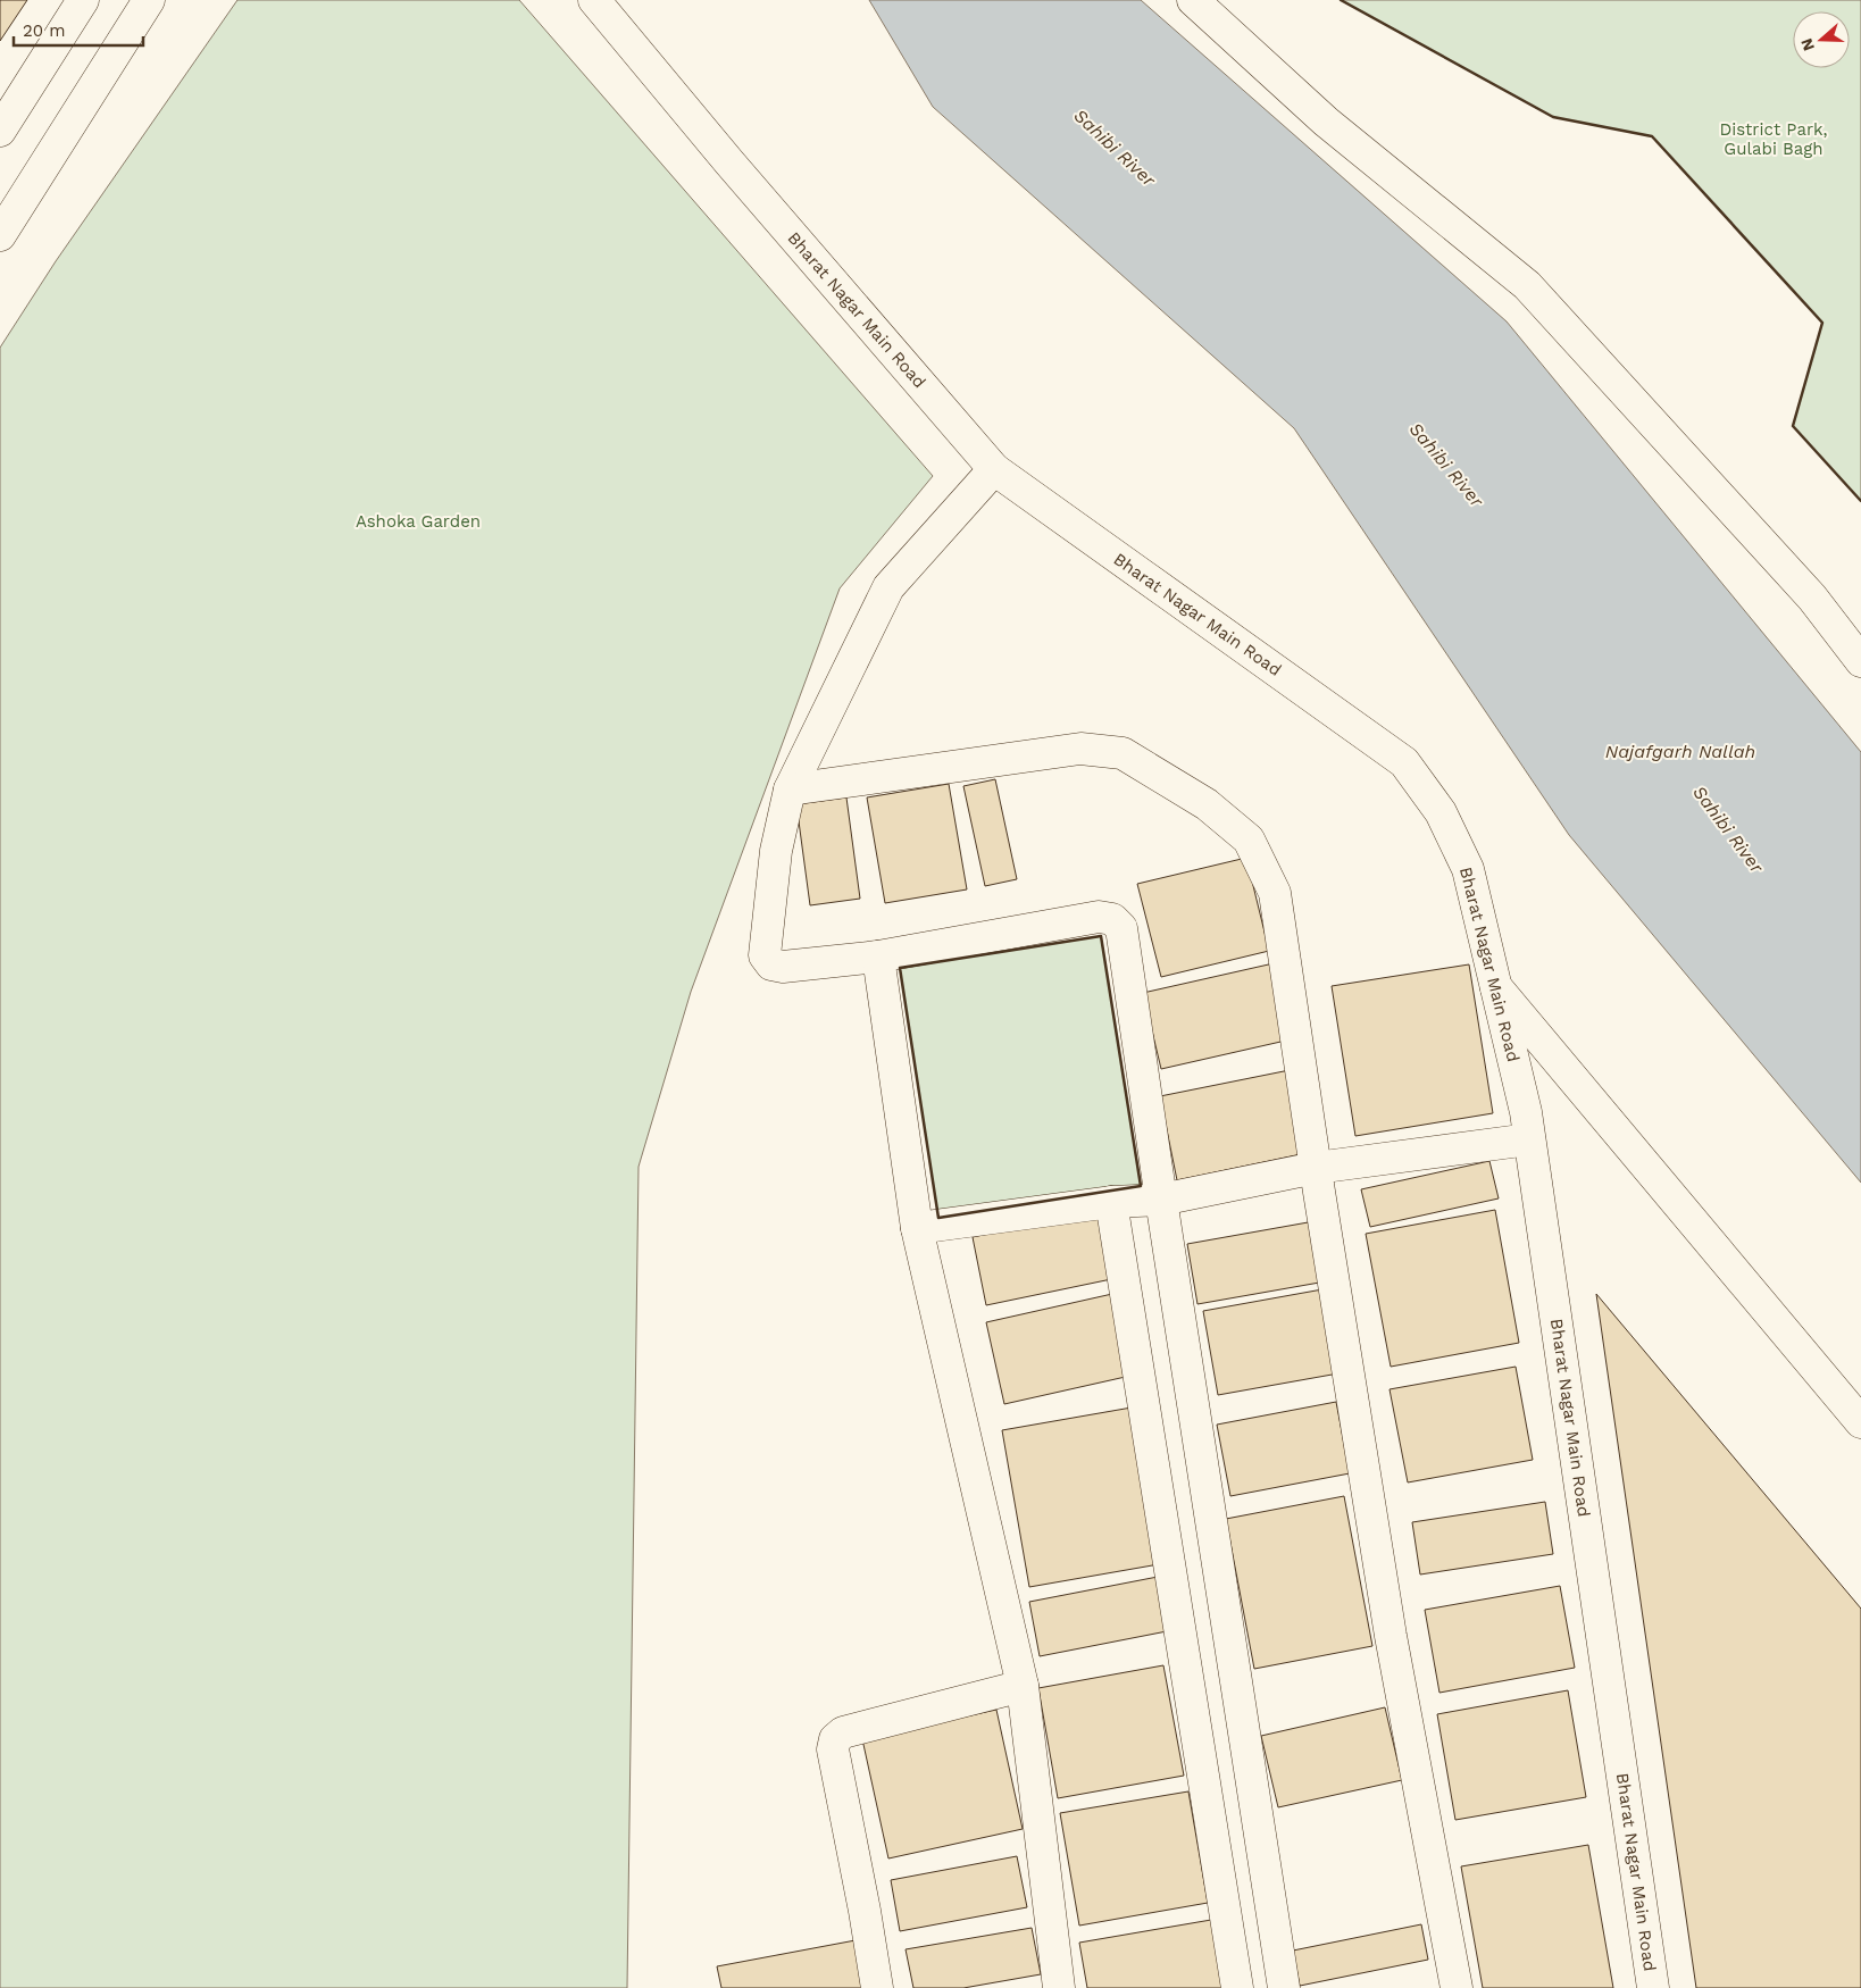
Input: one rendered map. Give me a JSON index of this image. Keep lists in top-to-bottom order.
{
  "streets": {
    "street": ["Bharat Nagar Main Road"]
  },
  "water": ["Sahibi River", "Najafgarh Nallah"],
  "parks": ["District Park, Gulabi Bagh", "Ashoka Garden"],
  "scale_bar": "20 m",
  "north": "left"
}
